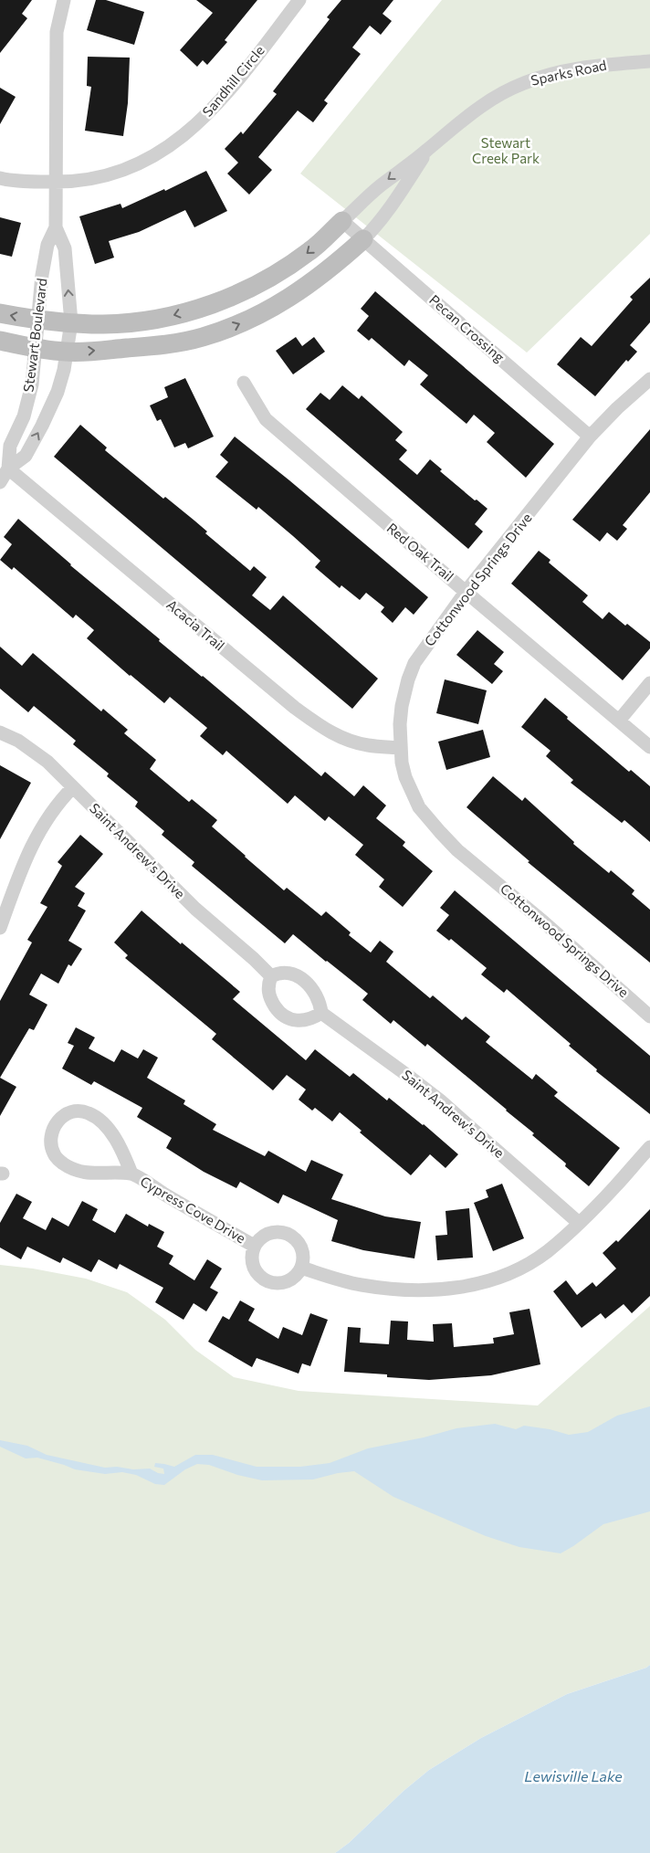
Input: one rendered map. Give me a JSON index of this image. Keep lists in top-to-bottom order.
{
  "streets": {
    "street": [
      "Sparks Road",
      "Sandhill Circle",
      "Pecan Crossing",
      "Stewart Boulevard",
      "Red Oak Trail",
      "Cottonwood Springs Drive",
      "Acacia Trail",
      "Saint Andrew's Drive",
      "Cypress Cove Drive"
    ]
  },
  "crossings": [
    ["Sparks Road", "Pecan Crossing"],
    ["Sandhill Circle", "Stewart Boulevard"],
    ["Pecan Crossing", "Cottonwood Springs Drive"],
    ["Stewart Boulevard", "Acacia Trail"],
    ["Red Oak Trail", "Cottonwood Springs Drive"],
    ["Cottonwood Springs Drive", "Acacia Trail"]
  ],
  "water": ["Lewisville Lake"],
  "parks": ["Stewart Creek Park"]
}
